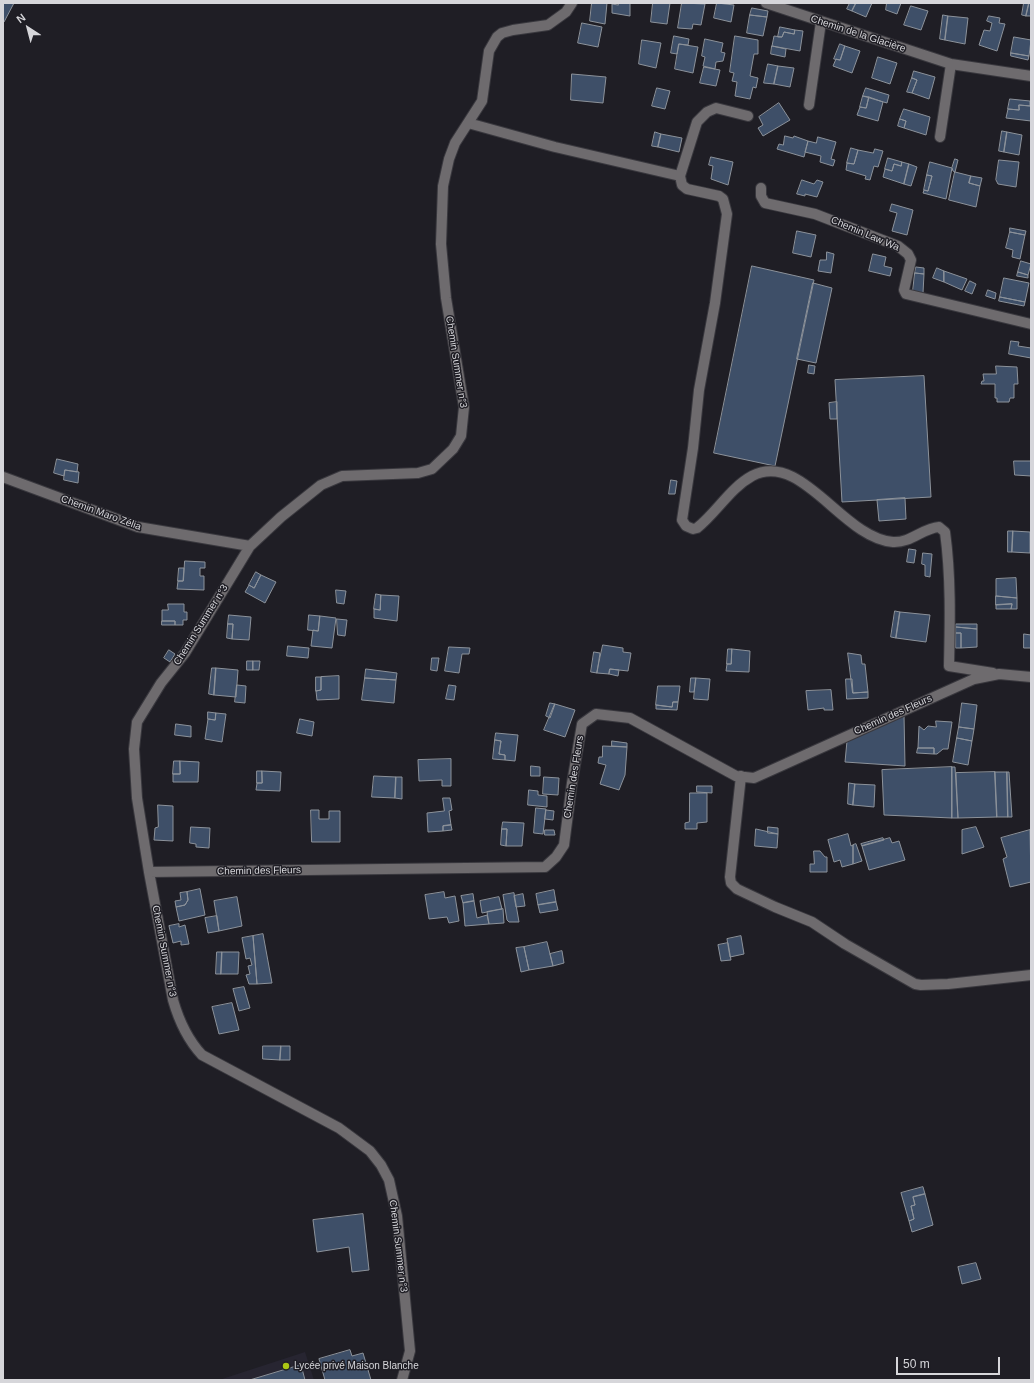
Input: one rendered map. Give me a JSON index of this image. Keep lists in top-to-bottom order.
{
  "streets": {
    "street": [
      "Chemin de la Glacière",
      "Chemin Law Wa",
      "Chemin Summer n°3",
      "Chemin Maro Zélia",
      "Chemin des Fleurs"
    ]
  },
  "crossings": [
    ["Chemin Summer n°3", "Chemin Maro Zélia"],
    ["Chemin Summer n°3", "Chemin des Fleurs"]
  ],
  "places": ["Lycée privé Maison Blanche"],
  "scale_bar": "50 m",
  "north": "top left"
}
